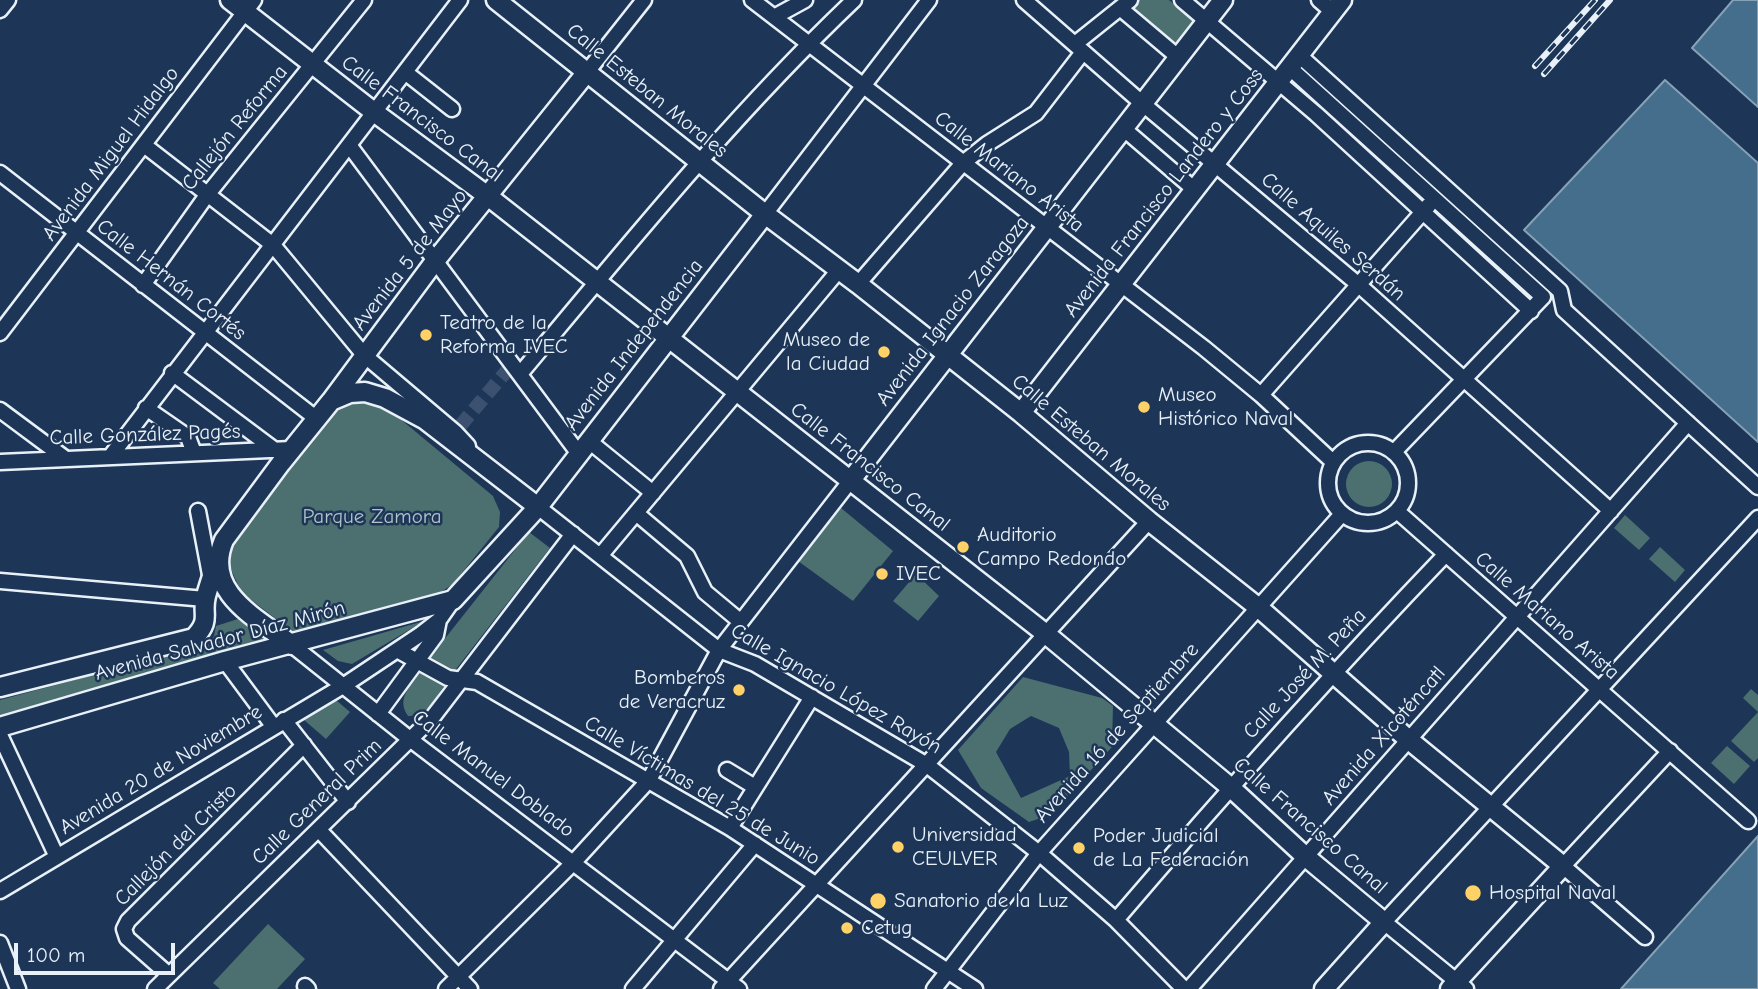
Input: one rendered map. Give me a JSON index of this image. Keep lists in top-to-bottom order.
{
  "streets": {
    "main road": [
      "Calle Esteban Morales",
      "Calle Francisco Canal",
      "Avenida Francisco Landero y Coss",
      "Avenida 5 de Mayo",
      "Avenida Ignacio Zaragoza",
      "Avenida Independencia",
      "Avenida Salvador Díaz Mirón",
      "Calle Ignacio López Rayón",
      "Calle Manuel Doblado"
    ],
    "street": [
      "Callejón Reforma",
      "Avenida Miguel Hidalgo",
      "Calle Mariano Arista",
      "Calle Aquiles Serdán",
      "Calle Hernán Cortés",
      "Calle González Pagés",
      "Calle José M. Peña",
      "Avenida 16 de Septiembre",
      "Avenida Xicoténcatl",
      "Avenida 20 de Noviembre",
      "Calle Víctimas del 25 de Junio",
      "Calle General Prim",
      "Callejón del Cristo"
    ]
  },
  "crossings": [
    ["Calle Esteban Morales", "Avenida Francisco Landero y Coss"],
    ["Calle Esteban Morales", "Avenida 5 de Mayo"],
    ["Calle Esteban Morales", "Avenida Ignacio Zaragoza"],
    ["Calle Esteban Morales", "Avenida Independencia"],
    ["Calle Esteban Morales", "Calle José M. Peña"],
    ["Calle Esteban Morales", "Avenida 16 de Septiembre"],
    ["Calle Esteban Morales", "Avenida Xicoténcatl"],
    ["Calle Francisco Canal", "Callejón Reforma"],
    ["Calle Francisco Canal", "Avenida Miguel Hidalgo"],
    ["Calle Francisco Canal", "Avenida 5 de Mayo"],
    ["Calle Francisco Canal", "Avenida Ignacio Zaragoza"],
    ["Calle Francisco Canal", "Avenida Independencia"],
    ["Calle Francisco Canal", "Calle José M. Peña"],
    ["Calle Francisco Canal", "Avenida 16 de Septiembre"],
    ["Calle Francisco Canal", "Avenida Xicoténcatl"],
    ["Callejón Reforma", "Calle Hernán Cortés"],
    ["Callejón Reforma", "Calle Ignacio López Rayón"],
    ["Avenida Miguel Hidalgo", "Calle Hernán Cortés"],
    ["Avenida Miguel Hidalgo", "Calle Ignacio López Rayón"],
    ["Calle Mariano Arista", "Avenida Francisco Landero y Coss"],
    ["Calle Mariano Arista", "Avenida Ignacio Zaragoza"],
    ["Calle Mariano Arista", "Avenida Independencia"],
    ["Calle Mariano Arista", "Calle José M. Peña"],
    ["Calle Mariano Arista", "Avenida 16 de Septiembre"],
    ["Calle Mariano Arista", "Avenida Xicoténcatl"],
    ["Avenida Francisco Landero y Coss", "Calle Aquiles Serdán"],
    ["Calle Aquiles Serdán", "Avenida Ignacio Zaragoza"],
    ["Calle Aquiles Serdán", "Avenida Xicoténcatl"],
    ["Avenida 5 de Mayo", "Calle Hernán Cortés"],
    ["Avenida 5 de Mayo", "Calle González Pagés"],
    ["Avenida 5 de Mayo", "Avenida Salvador Díaz Mirón"],
    ["Avenida 5 de Mayo", "Calle Ignacio López Rayón"],
    ["Avenida 5 de Mayo", "Calle Manuel Doblado"],
    ["Avenida Ignacio Zaragoza", "Calle Ignacio López Rayón"],
    ["Avenida Ignacio Zaragoza", "Calle Manuel Doblado"],
    ["Avenida Ignacio Zaragoza", "Calle Víctimas del 25 de Junio"],
    ["Avenida Independencia", "Avenida Salvador Díaz Mirón"],
    ["Avenida Independencia", "Calle Ignacio López Rayón"],
    ["Avenida Independencia", "Avenida 20 de Noviembre"],
    ["Avenida Independencia", "Calle Manuel Doblado"],
    ["Avenida Independencia", "Calle Víctimas del 25 de Junio"],
    ["Avenida Salvador Díaz Mirón", "Calle Manuel Doblado"],
    ["Calle José M. Peña", "Calle Ignacio López Rayón"],
    ["Calle Ignacio López Rayón", "Avenida 16 de Septiembre"],
    ["Calle Ignacio López Rayón", "Calle General Prim"],
    ["Avenida 16 de Septiembre", "Calle Víctimas del 25 de Junio"],
    ["Avenida 20 de Noviembre", "Calle Manuel Doblado"],
    ["Calle Manuel Doblado", "Calle General Prim"],
    ["Calle Víctimas del 25 de Junio", "Calle General Prim"],
    ["Calle General Prim", "Callejón del Cristo"]
  ],
  "parks": ["Parque Zamora"],
  "places": [
    "Teatro de la Reforma IVEC",
    "Museo de la Ciudad",
    "Museo Histórico Naval",
    "Auditorio Campo Redondo",
    "IVEC",
    "Bomberos de Veracruz",
    "Universidad CEULVER",
    "Poder Judicial de La Federación",
    "Hospital Naval",
    "Sanatorio de la Luz",
    "Cetug"
  ],
  "scale_bar": "100 m"
}
